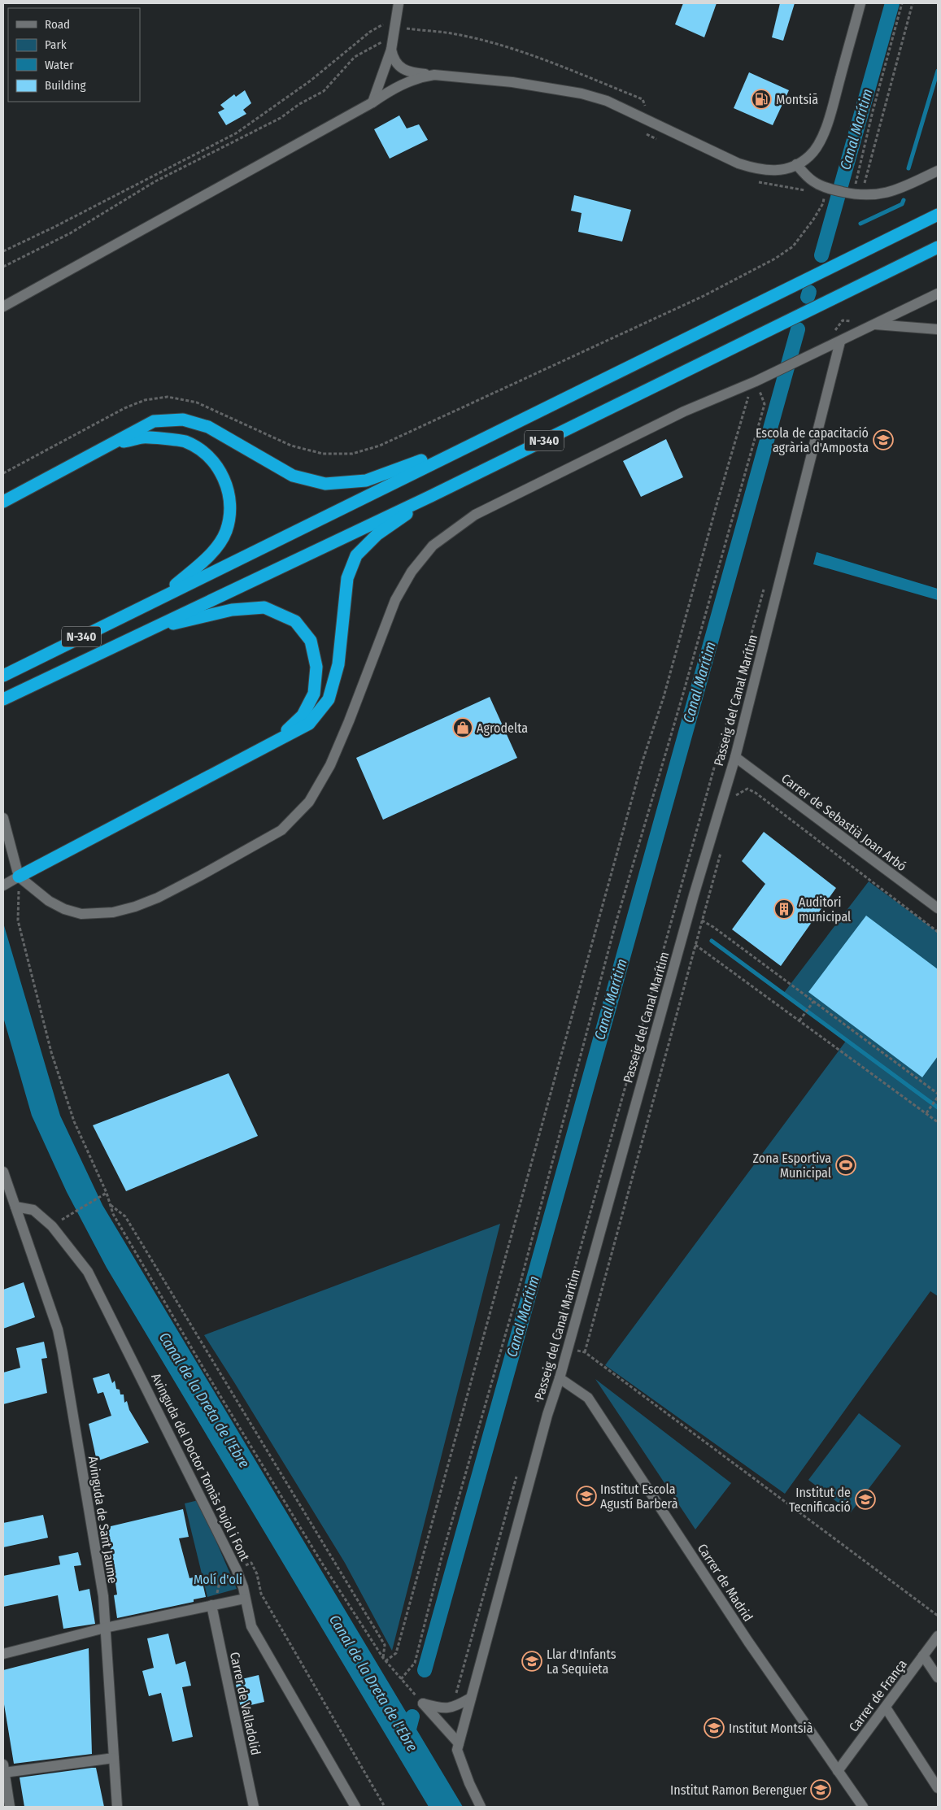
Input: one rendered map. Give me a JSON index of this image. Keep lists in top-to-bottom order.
{
  "streets": {
    "highway": ["N-340"],
    "street": [
      "Passeig del Canal Marítim",
      "Carrer de Sebastià Joan Arbó",
      "Avinguda del Doctor Tomàs Pujol i Font",
      "Avinguda de Sant Jaume",
      "Carrer de Madrid",
      "Carrer de França",
      "Carrer de Valladolid"
    ]
  },
  "crossings": [
    ["Passeig del Canal Marítim", "Carrer de Sebastià Joan Arbó"],
    ["Passeig del Canal Marítim", "Carrer de Madrid"],
    ["Avinguda del Doctor Tomàs Pujol i Font", "Avinguda de Sant Jaume"],
    ["Carrer de Madrid", "Carrer de França"]
  ],
  "water": ["Canal Marítim", "Canal de la Dreta de l'Ebre"],
  "parks": ["Molí d'oli"],
  "places": {
    "fuel station": ["Montsiā"],
    "school or university": [
      "Escola de capacitació agrària d'Amposta",
      "Institut Escola Agustí Barberà",
      "Institut de Tecnificació",
      "Llar d'Infants La Sequieta",
      "Institut Montsià",
      "Institut Ramon Berenguer"
    ],
    "shop": ["Agrodelta"],
    "building": ["Auditori municipal"],
    "sports": ["Zona Esportiva Municipal"]
  },
  "legend": [
    "Road",
    "Park",
    "Water",
    "Building"
  ]
}
